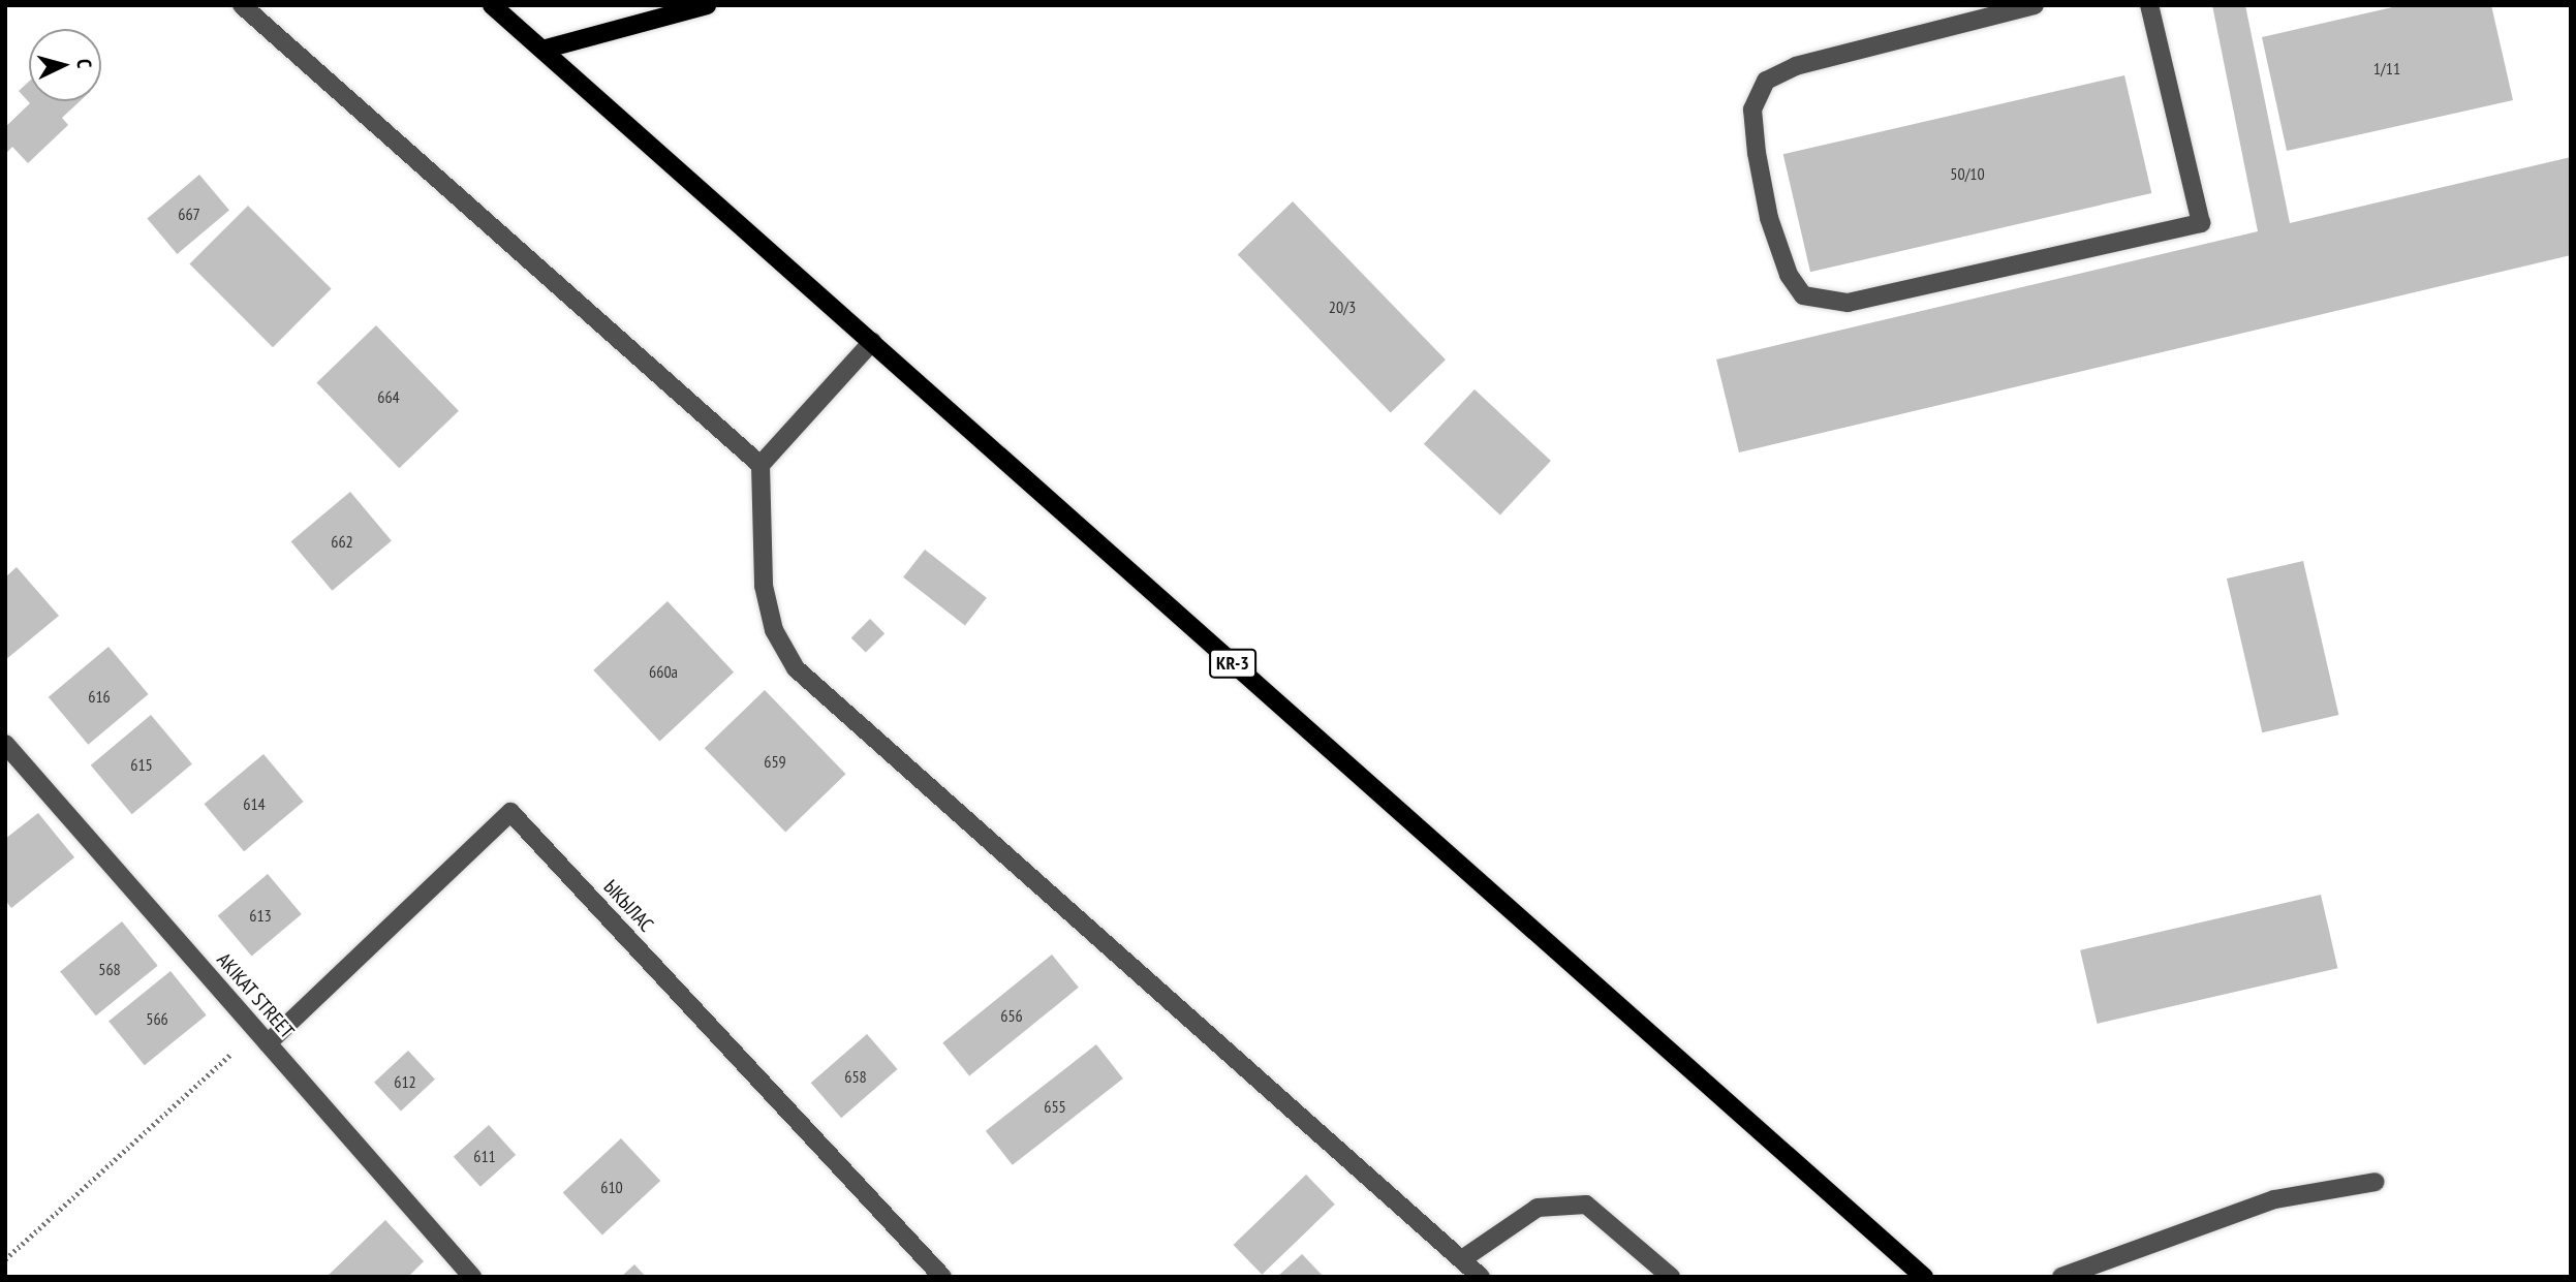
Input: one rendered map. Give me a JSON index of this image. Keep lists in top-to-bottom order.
{
  "streets": {
    "main road": ["KR-3"],
    "street": ["ЫКЫЛАС", "AKIKAT STREET"]
  },
  "crossings": [
    ["ЫКЫЛАС", "AKIKAT STREET"]
  ],
  "house_numbers": [
    "1/11",
    "50/10",
    "667",
    "20/3",
    "664",
    "662",
    "660а",
    "616",
    "659",
    "615",
    "614",
    "613",
    "568",
    "656",
    "566",
    "658",
    "612",
    "655",
    "611",
    "610"
  ],
  "north": "right"
}
